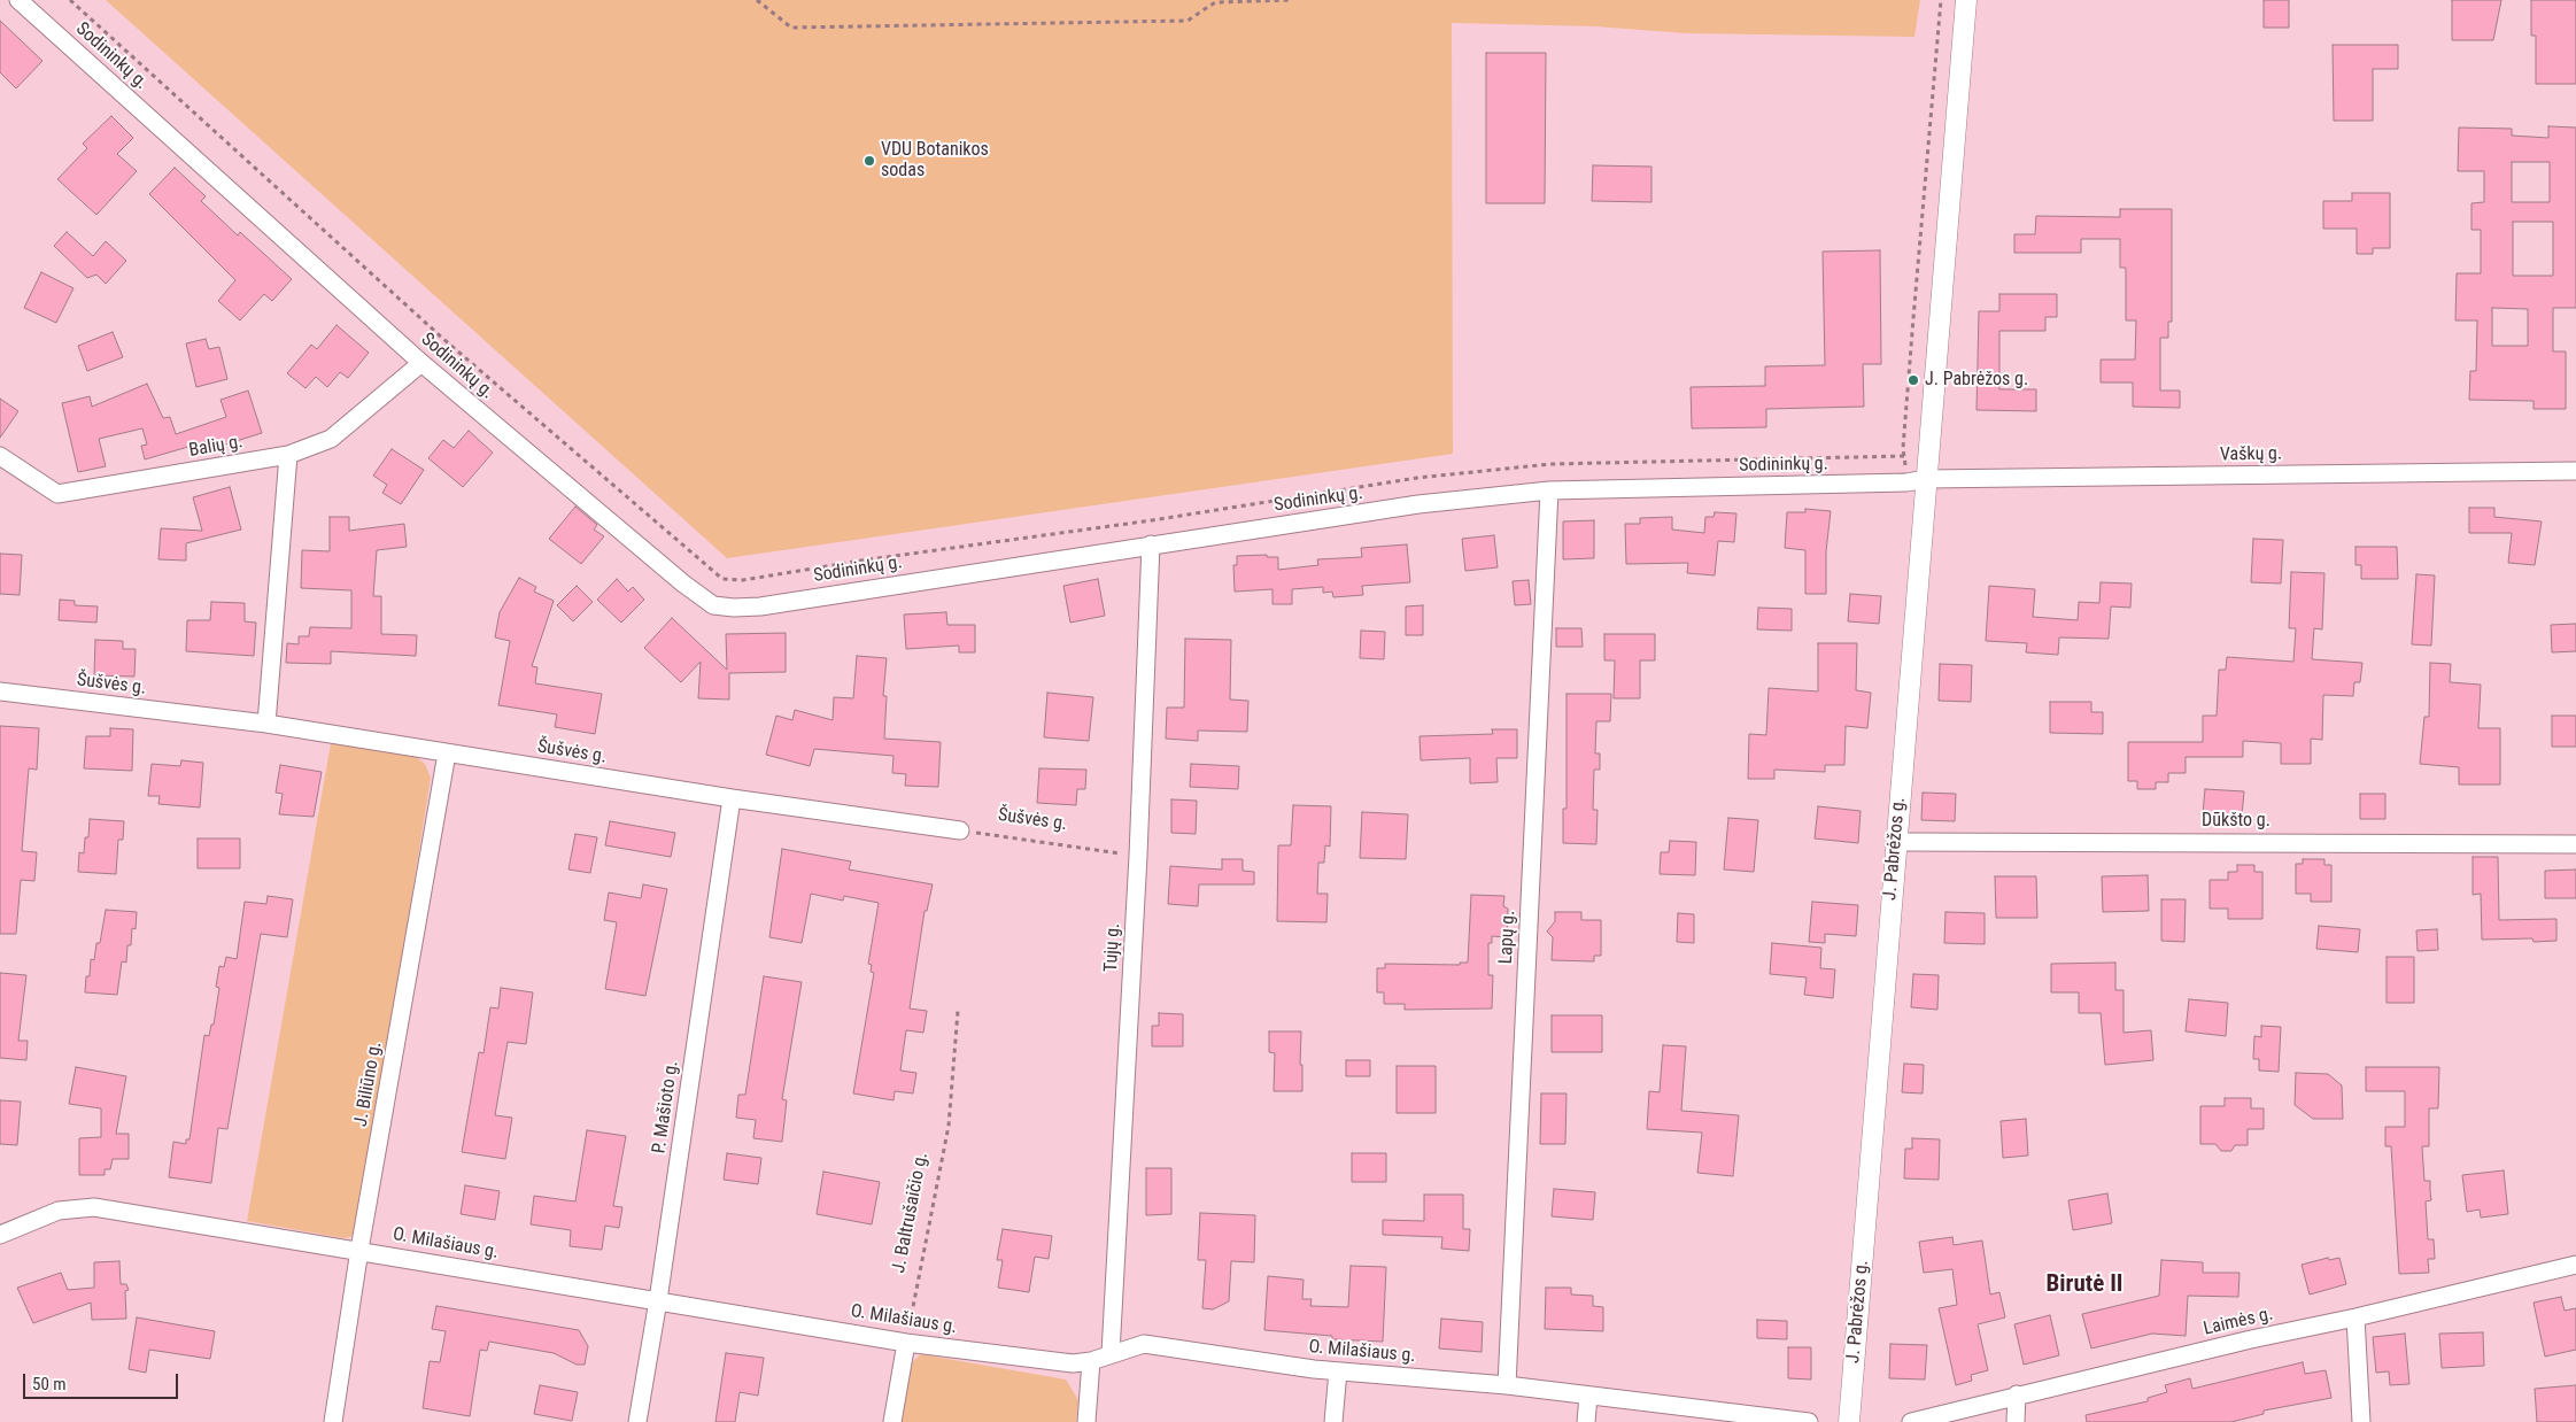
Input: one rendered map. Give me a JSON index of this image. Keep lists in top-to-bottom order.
{
  "streets": {
    "street": [
      "Sodininkų g.",
      "Balių g.",
      "Vaškų g.",
      "Šušvės g.",
      "Dūkšto g.",
      "J. Pabrėžos g.",
      "Lapų g.",
      "Tujų g.",
      "J. Biliūno g.",
      "P. Mašioto g.",
      "O. Milašiaus g.",
      "Laimės g."
    ],
    "path": ["J. Baltrušaičio g."]
  },
  "crossings": [
    ["Sodininkų g.", "Balių g."],
    ["Sodininkų g.", "Vaškų g."],
    ["Sodininkų g.", "J. Pabrėžos g."],
    ["Sodininkų g.", "Lapų g."],
    ["Sodininkų g.", "Tujų g."],
    ["Vaškų g.", "J. Pabrėžos g."],
    ["Šušvės g.", "Tujų g."],
    ["Šušvės g.", "J. Biliūno g."],
    ["Šušvės g.", "P. Mašioto g."],
    ["Dūkšto g.", "J. Pabrėžos g."],
    ["Lapų g.", "O. Milašiaus g."],
    ["Tujų g.", "O. Milašiaus g."],
    ["J. Biliūno g.", "O. Milašiaus g."],
    ["P. Mašioto g.", "O. Milašiaus g."],
    ["J. Baltrušaičio g.", "O. Milašiaus g."]
  ],
  "districts": ["Birutė II"],
  "places": ["VDU Botanikos sodas", "J. Pabrėžos g."],
  "scale_bar": "50 m"
}
